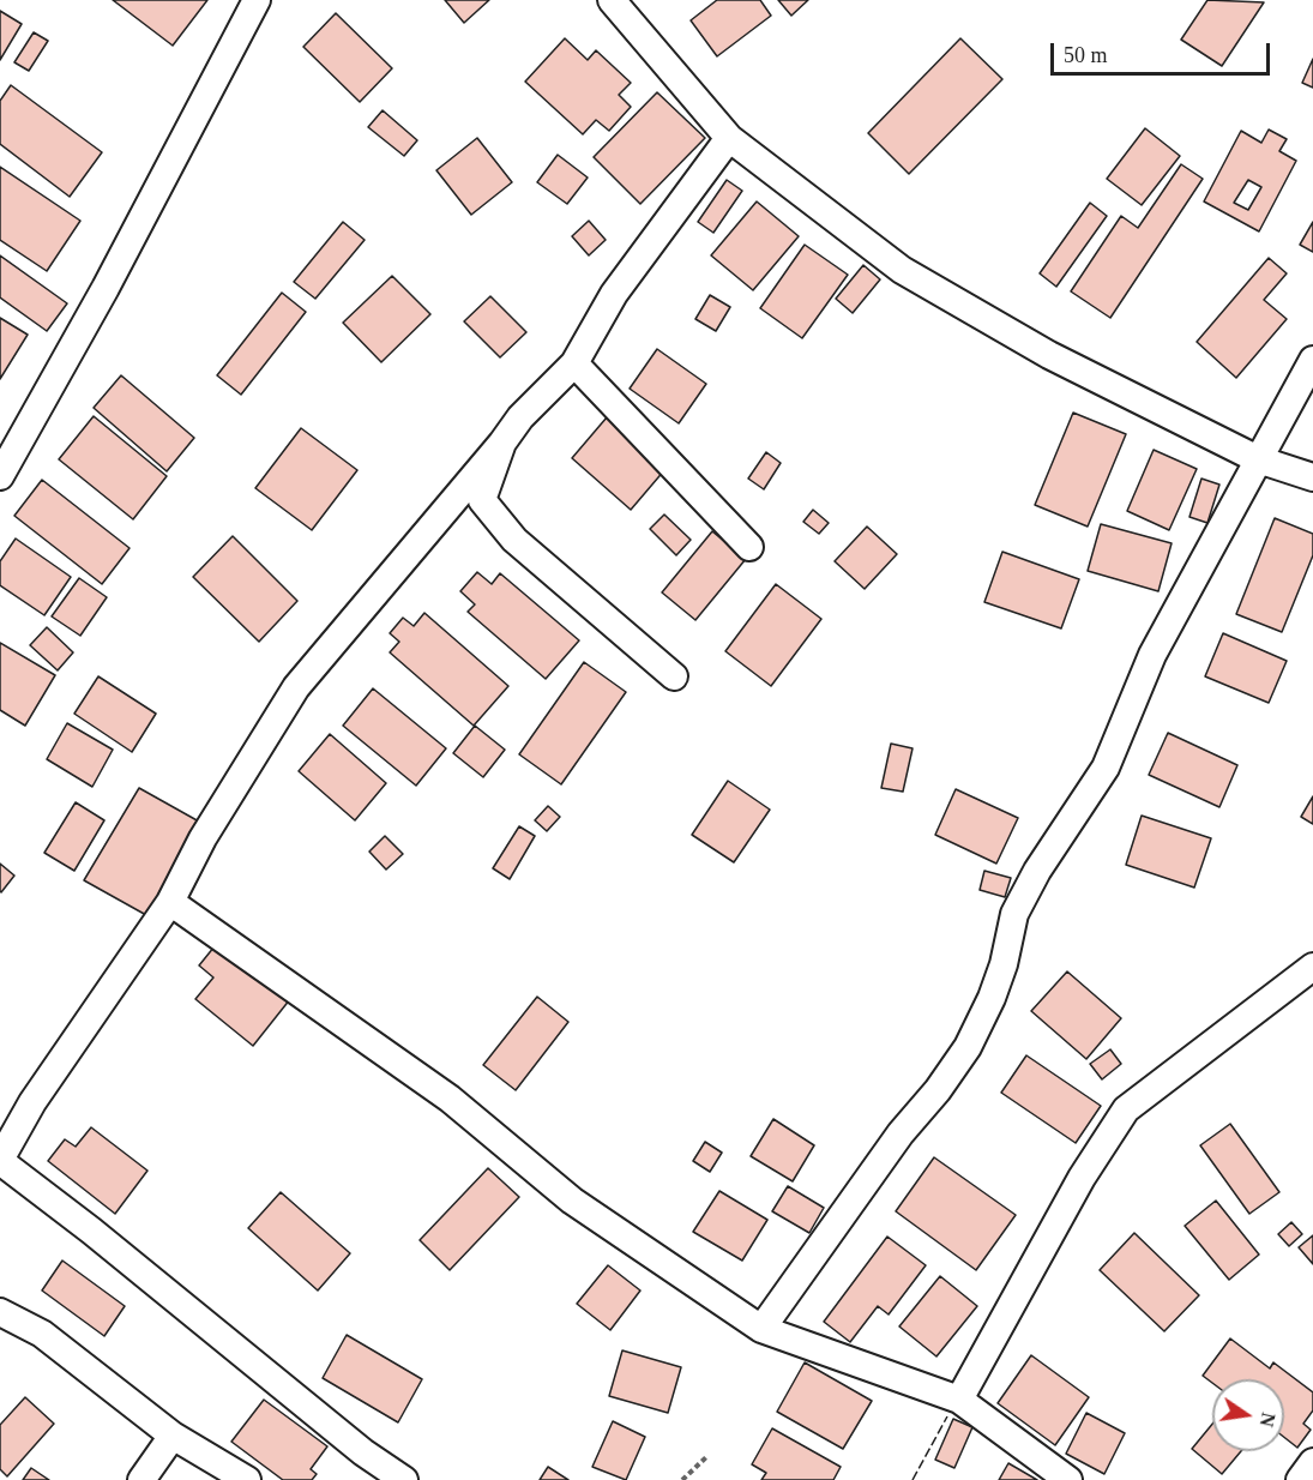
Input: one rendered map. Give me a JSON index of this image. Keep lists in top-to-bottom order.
{
  "scale_bar": "50 m",
  "north": "right"
}
